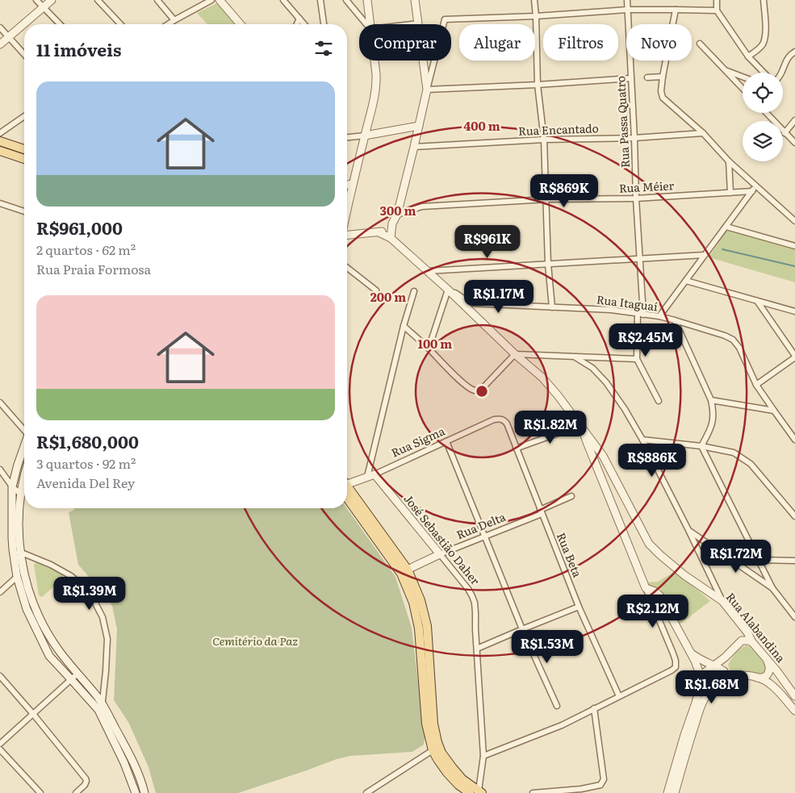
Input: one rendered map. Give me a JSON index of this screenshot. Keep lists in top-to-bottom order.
{
  "streets": {
    "street": [
      "Rua Passa Quatro",
      "Rua Encantado",
      "Rua Méier",
      "Rua Itaguaí",
      "Rua Sigma",
      "Rua Delta",
      "José Sebastião Daher",
      "Rua Beta",
      "Rua Alabandina"
    ]
  },
  "crossings": [
    ["Rua Passa Quatro", "Rua Encantado"],
    ["Rua Passa Quatro", "Rua Méier"],
    ["Rua Passa Quatro", "Rua Itaguaí"],
    ["Rua Itaguaí", "Rua Alabandina"],
    ["Rua Sigma", "José Sebastião Daher"],
    ["Rua Sigma", "Rua Beta"],
    ["Rua Delta", "José Sebastião Daher"],
    ["Rua Delta", "Rua Beta"]
  ],
  "parks": ["Cemitério da Paz"],
  "page": {
    "chip": [
      "Comprar",
      "Alugar",
      "Filtros",
      "Novo"
    ],
    "heading": "11 imóveis",
    "list": [
      {
        "name": "R$961,000",
        "note": "2 quartos · 62 m² · Rua Praia Formosa"
      },
      {
        "name": "R$1,680,000",
        "note": "3 quartos · 92 m² · Avenida Del Rey"
      }
    ],
    "price": [
      "R$869K",
      "R$961K",
      "R$1.17M",
      "R$2.45M",
      "R$1.82M",
      "R$886K",
      "R$1.72M",
      "R$1.39M",
      "R$2.12M",
      "R$1.53M",
      "R$1.68M"
    ]
  },
  "rings": [
    "400 m",
    "300 m",
    "200 m",
    "100 m"
  ]
}
